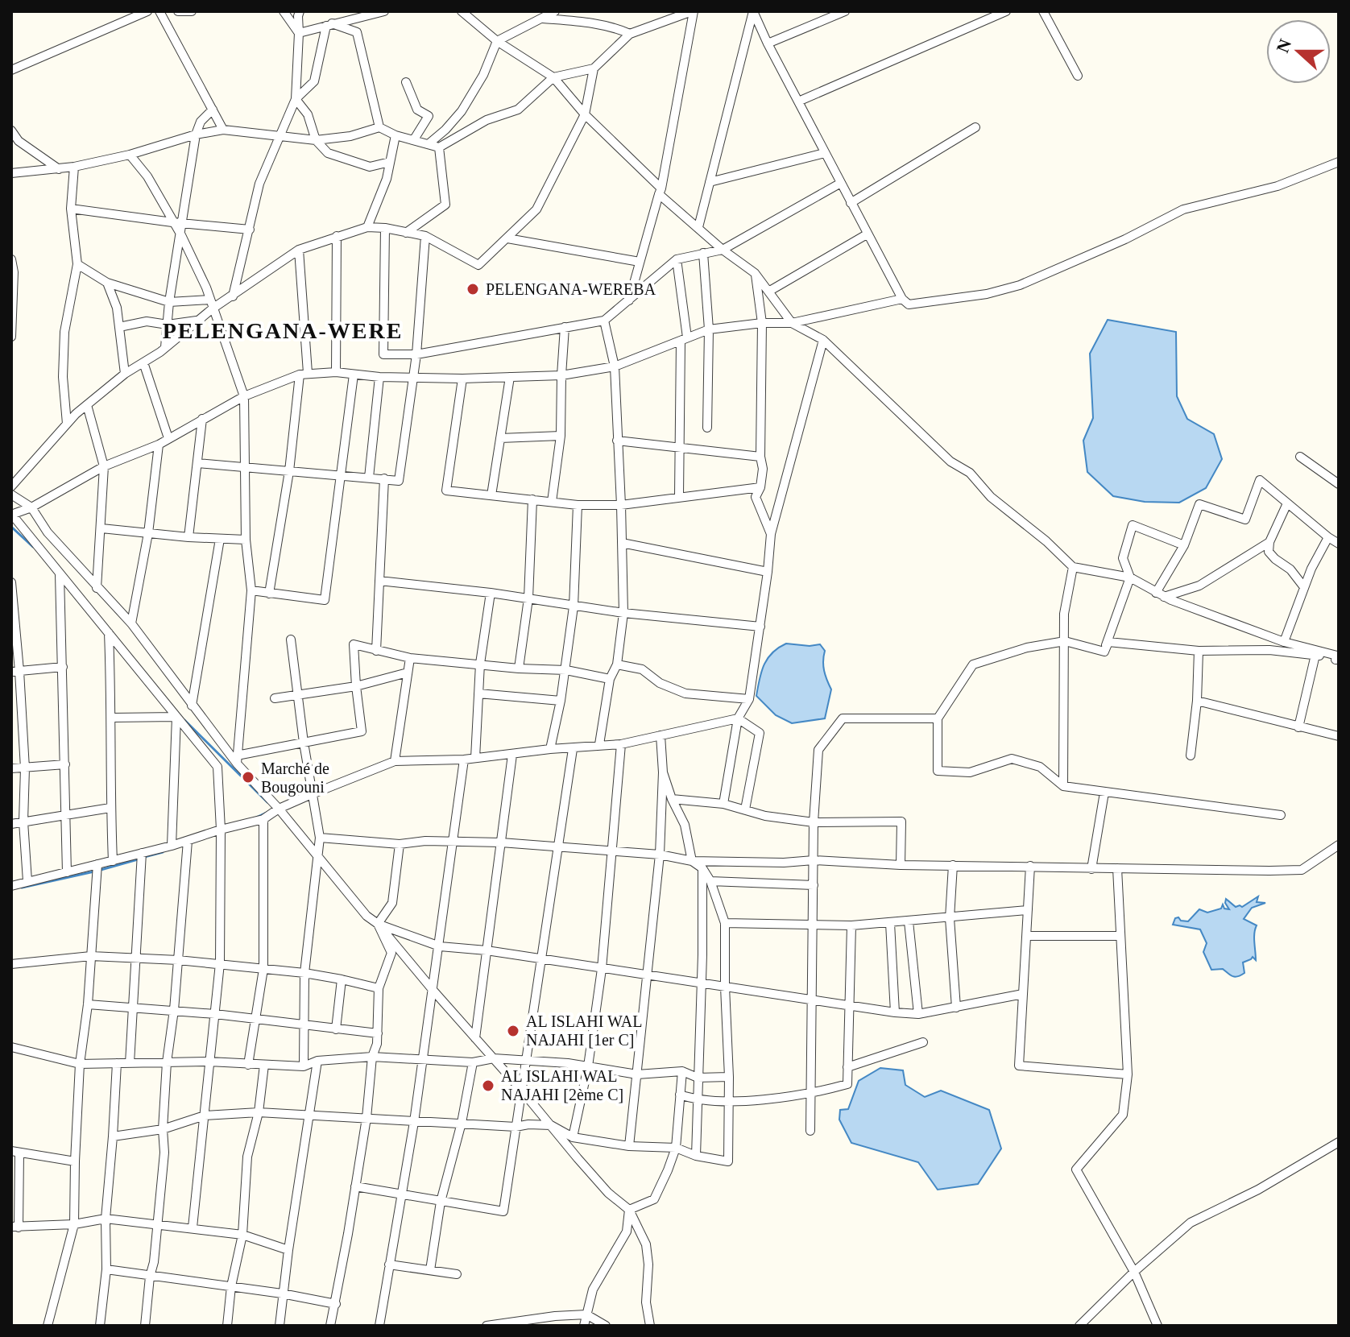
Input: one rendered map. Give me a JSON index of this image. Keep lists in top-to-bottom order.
{
  "districts": ["PELENGANA-WERE"],
  "places": [
    "PELENGANA-WEREBA",
    "Marché de Bougouni",
    "AL ISLAHI WAL NAJAHI [1er C]",
    "AL ISLAHI WAL NAJAHI [2ème C]"
  ],
  "north": "left"
}
